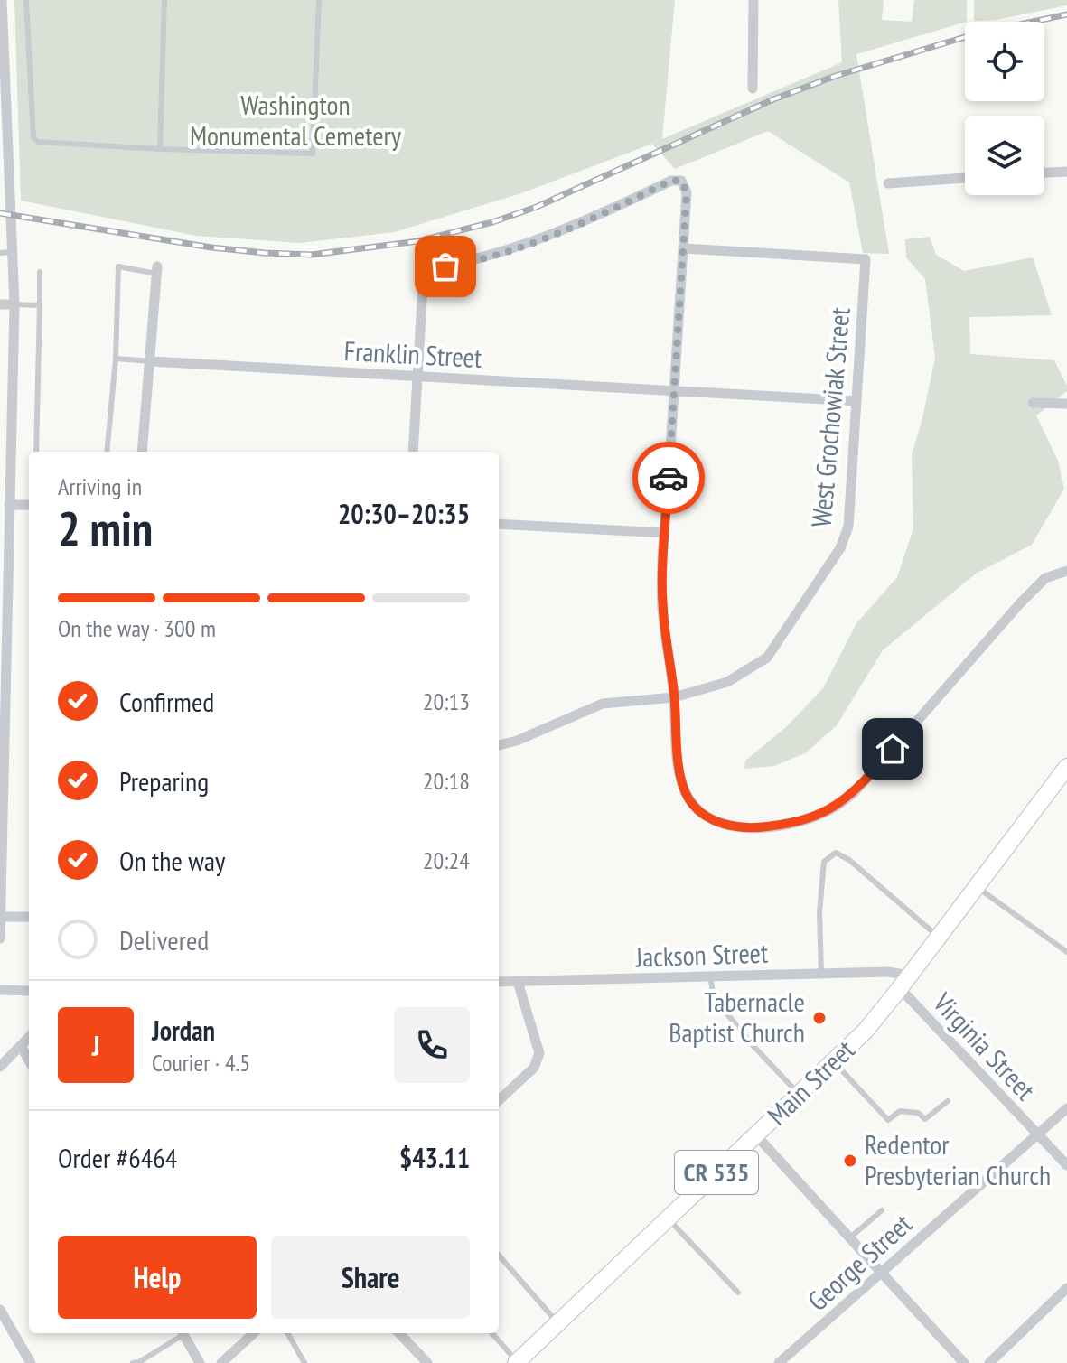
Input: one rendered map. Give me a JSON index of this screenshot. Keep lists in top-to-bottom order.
{
  "streets": {
    "main road": ["Main Street", "CR 535"],
    "street": [
      "Franklin Street",
      "West Grochowiak Street",
      "Jackson Street",
      "Virginia Street",
      "George Street"
    ]
  },
  "crossings": [
    ["Franklin Street", "West Grochowiak Street"],
    ["Jackson Street", "Virginia Street"],
    ["Jackson Street", "Main Street"],
    ["Virginia Street", "Main Street"],
    ["Virginia Street", "George Street"]
  ],
  "parks": ["Washington Monumental Cemetery"],
  "places": ["Tabernacle Baptist Church", "Redentor Presbyterian Church"],
  "page": {
    "heading": ["2 min", "Arriving in", "20:30–20:35"],
    "panel": [
      "Jordan",
      "Courier · 4.5",
      "Order #6464",
      "$43.11"
    ],
    "bar": "On the way · 300 m",
    "list": [
      ["Confirmed", "20:13"],
      ["Preparing", "20:18"],
      ["On the way", "20:24"],
      "Delivered"
    ],
    "round": "J",
    "buttons": ["Help", "Share"]
  }
}
